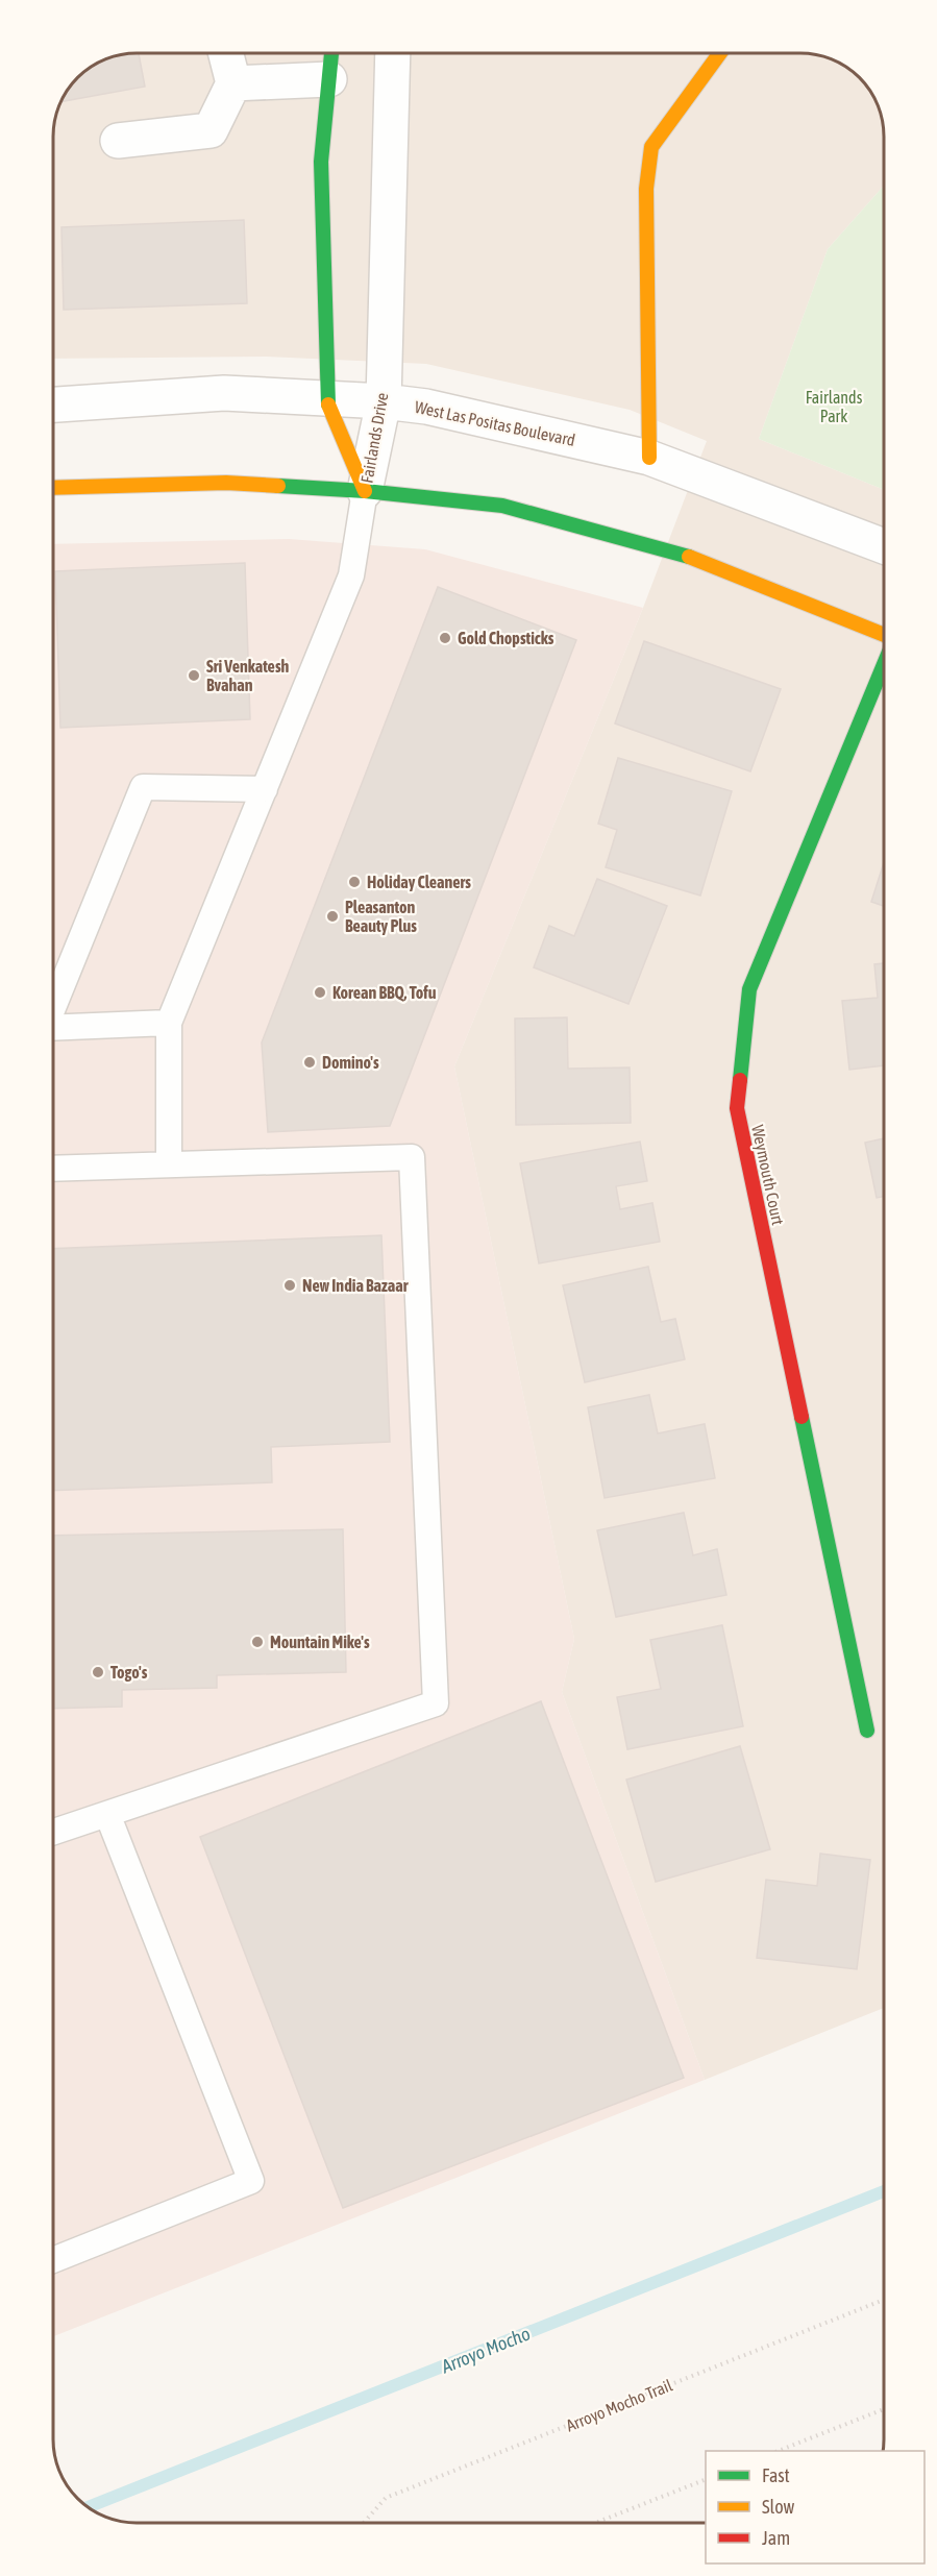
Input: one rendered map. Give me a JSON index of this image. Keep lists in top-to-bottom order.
{
  "streets": {
    "street": ["West Las Positas Boulevard", "Fairlands Drive", "Weymouth Court"],
    "path": ["Arroyo Mocho Trail"]
  },
  "crossings": [
    ["West Las Positas Boulevard", "Fairlands Drive"]
  ],
  "water": ["Arroyo Mocho"],
  "parks": ["Fairlands Park"],
  "places": [
    "Gold Chopsticks",
    "Sri Venkatesh Bvahan",
    "Holiday Cleaners",
    "Pleasanton Beauty Plus",
    "Korean BBQ, Tofu",
    "Domino's",
    "New India Bazaar",
    "Mountain Mike's",
    "Togo's"
  ],
  "legend": ["Fast", "Slow", "Jam"]
}
